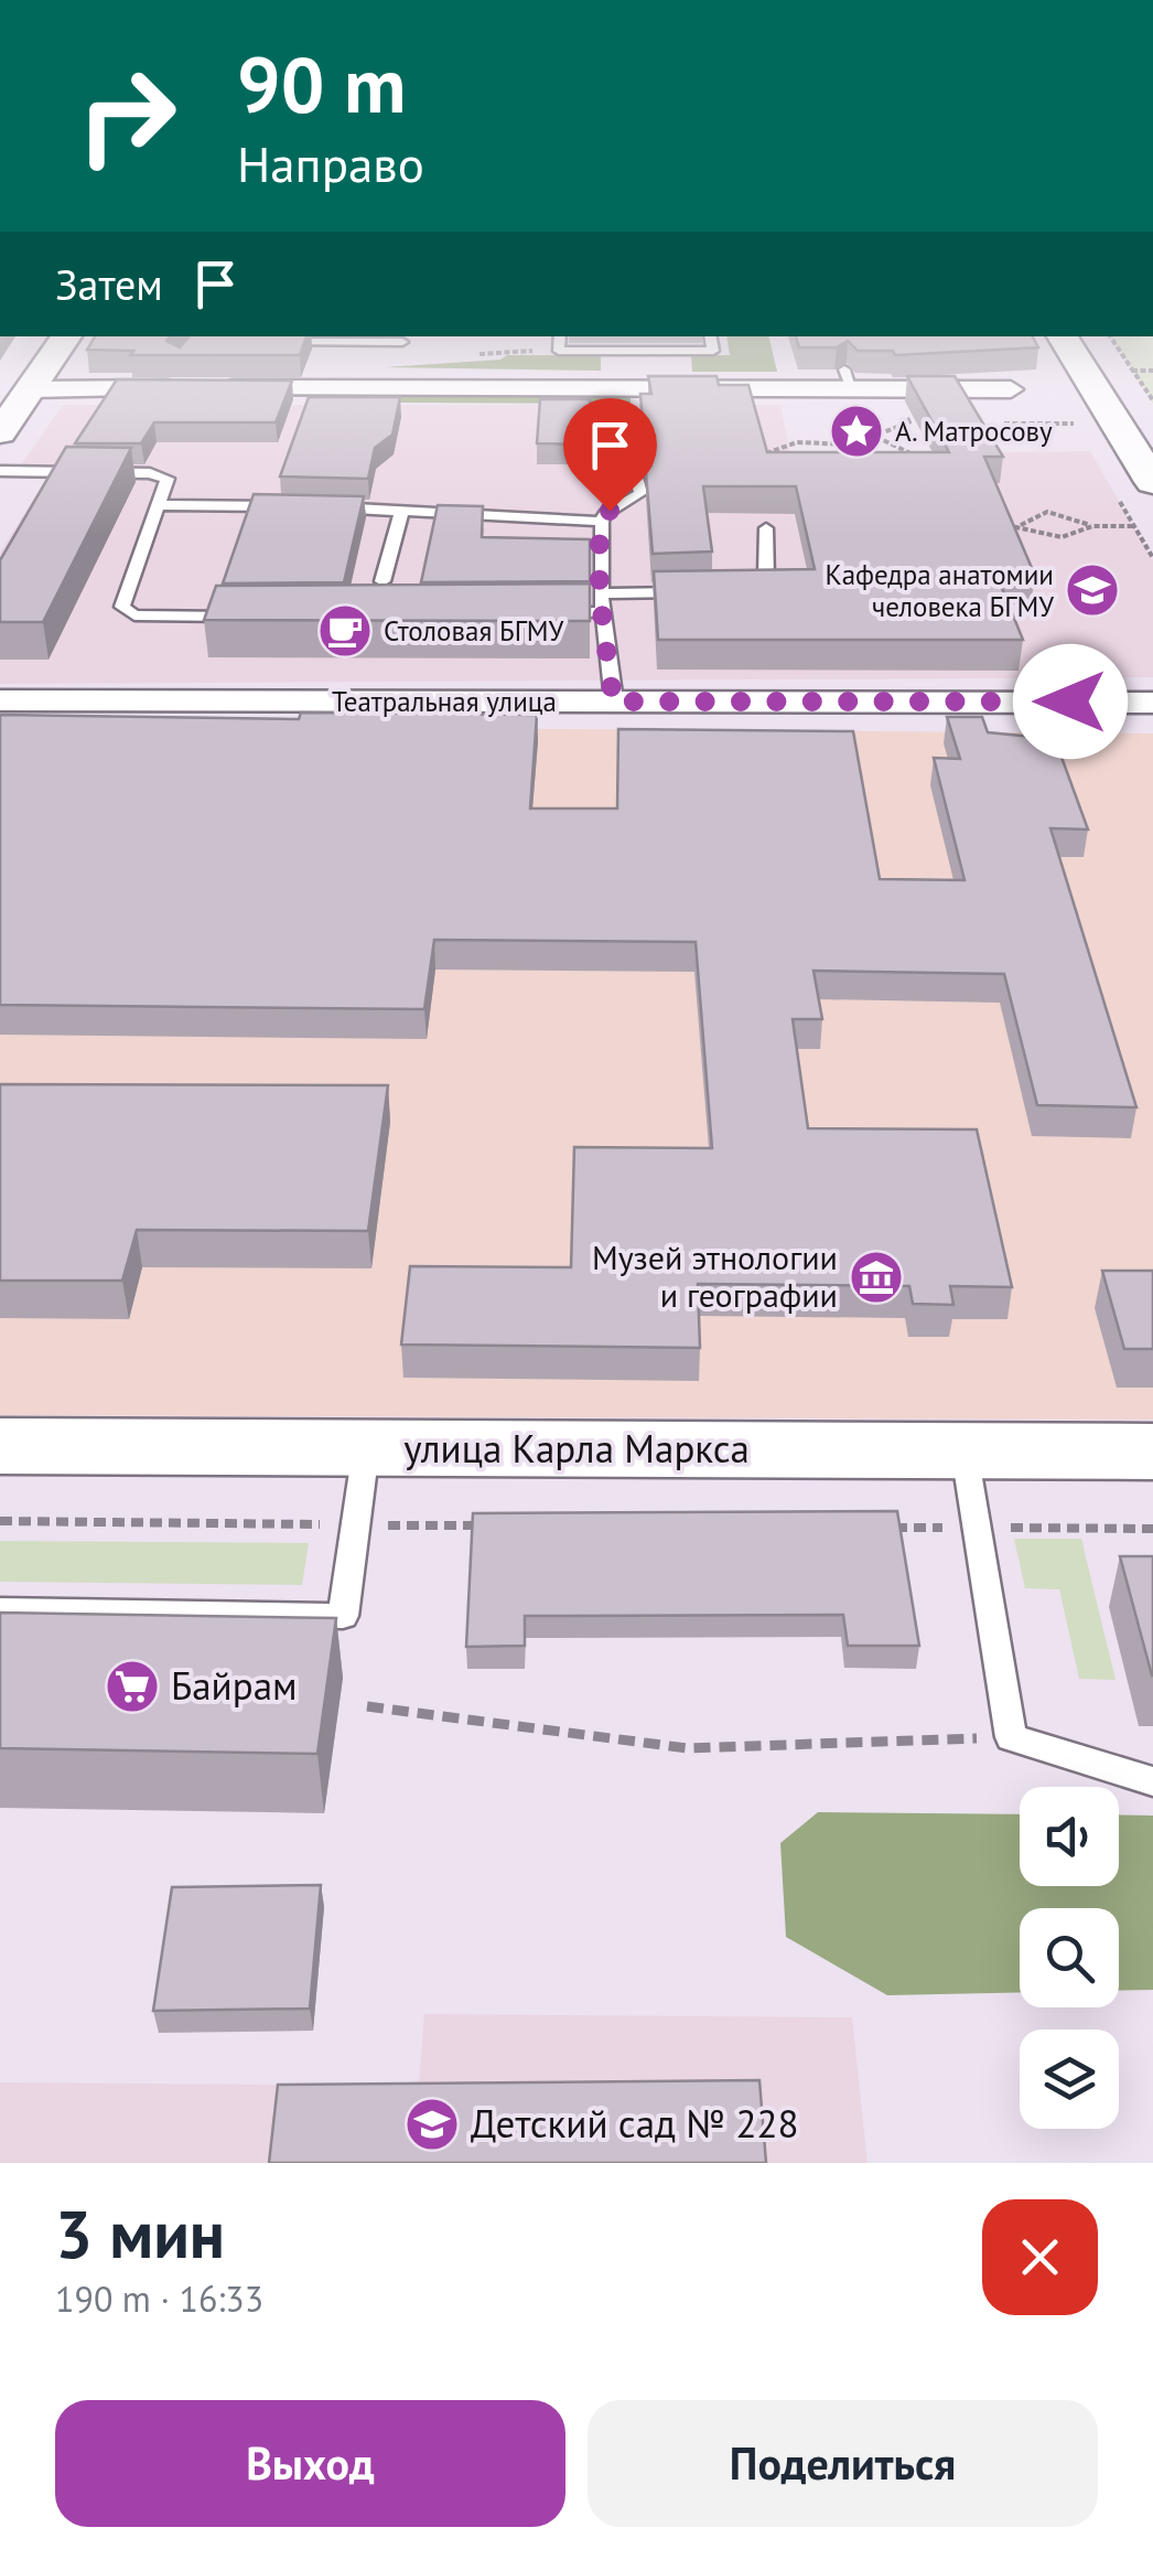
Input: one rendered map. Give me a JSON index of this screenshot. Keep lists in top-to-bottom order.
{
  "streets": {
    "main road": ["улица Карла Маркса"],
    "street": ["Театральная улица"]
  },
  "places": {
    "place": ["А. Матросову"],
    "school or university": ["Кафедра анатомии человека БГМУ", "Детский сад № 228"],
    "cafe": ["Столовая БГМУ"],
    "museum": ["Музей этнологии и географии"],
    "supermarket": ["Байрам"]
  },
  "page": {
    "turn": ["90 m", "Направо"],
    "then": "Затем",
    "heading": ["3 мин", "190 m · 16:33"],
    "buttons": ["Выход", "Поделиться"]
  }
}
